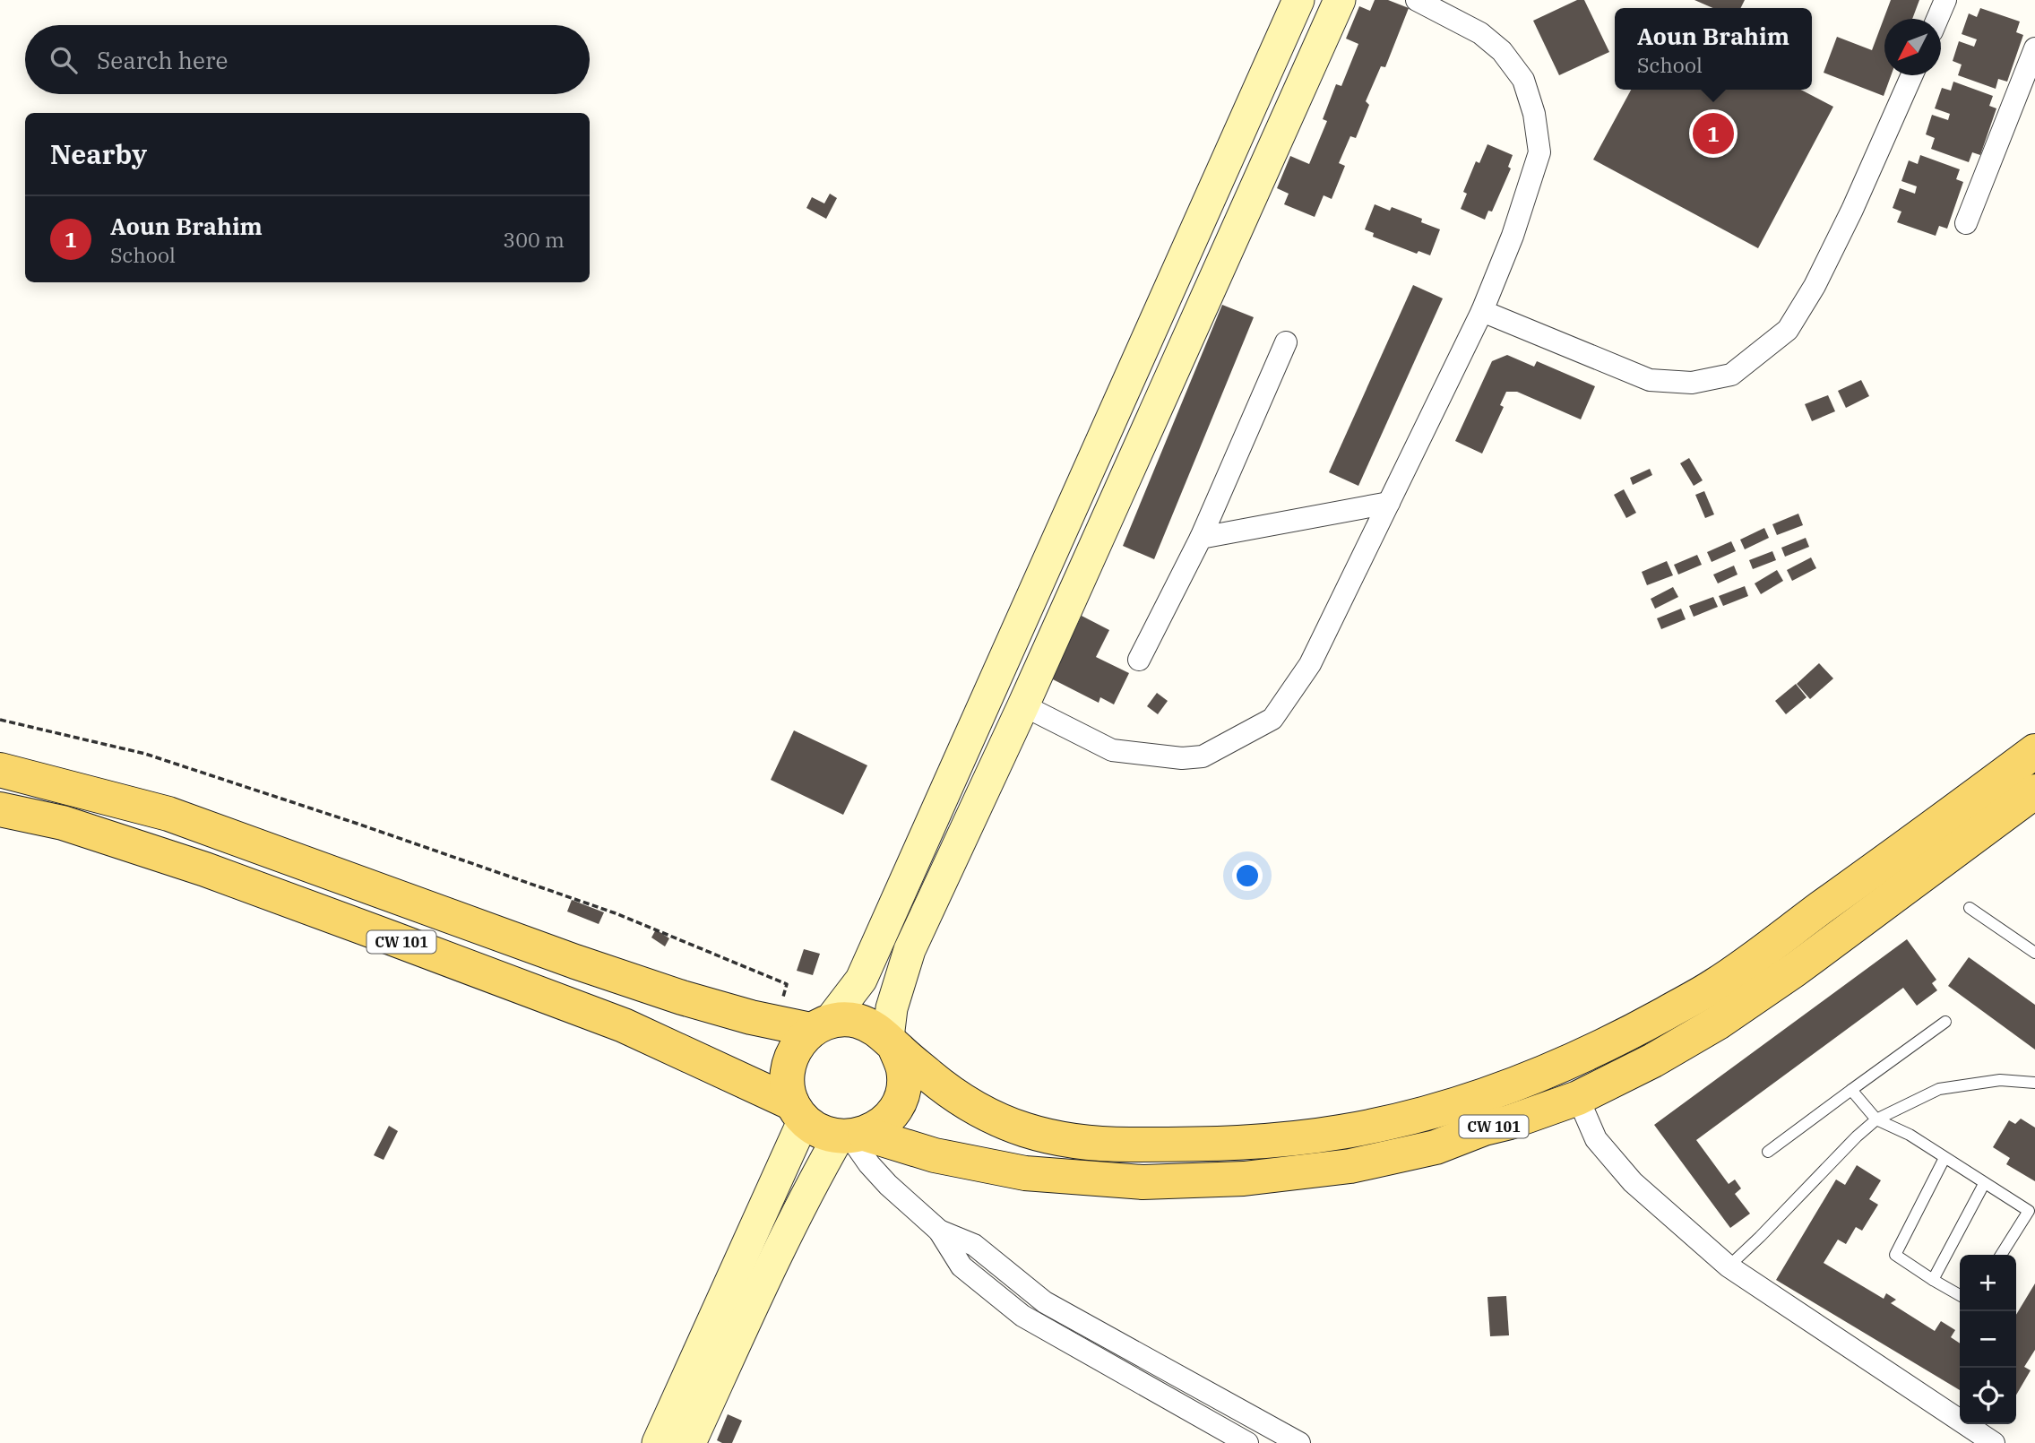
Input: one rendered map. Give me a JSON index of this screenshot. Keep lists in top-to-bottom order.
{
  "streets": {
    "main road": ["CW 101"]
  },
  "north": "bottom left",
  "page": {
    "popup": ["Aoun Brahim", "School"],
    "search": "Search here",
    "pins": "1",
    "heading": "Nearby",
    "list": [
      {
        "mark": "1",
        "name": "Aoun Brahim",
        "note": "School",
        "value": "300 m"
      }
    ],
    "map_buttons": ["+", "−"]
  }
}
